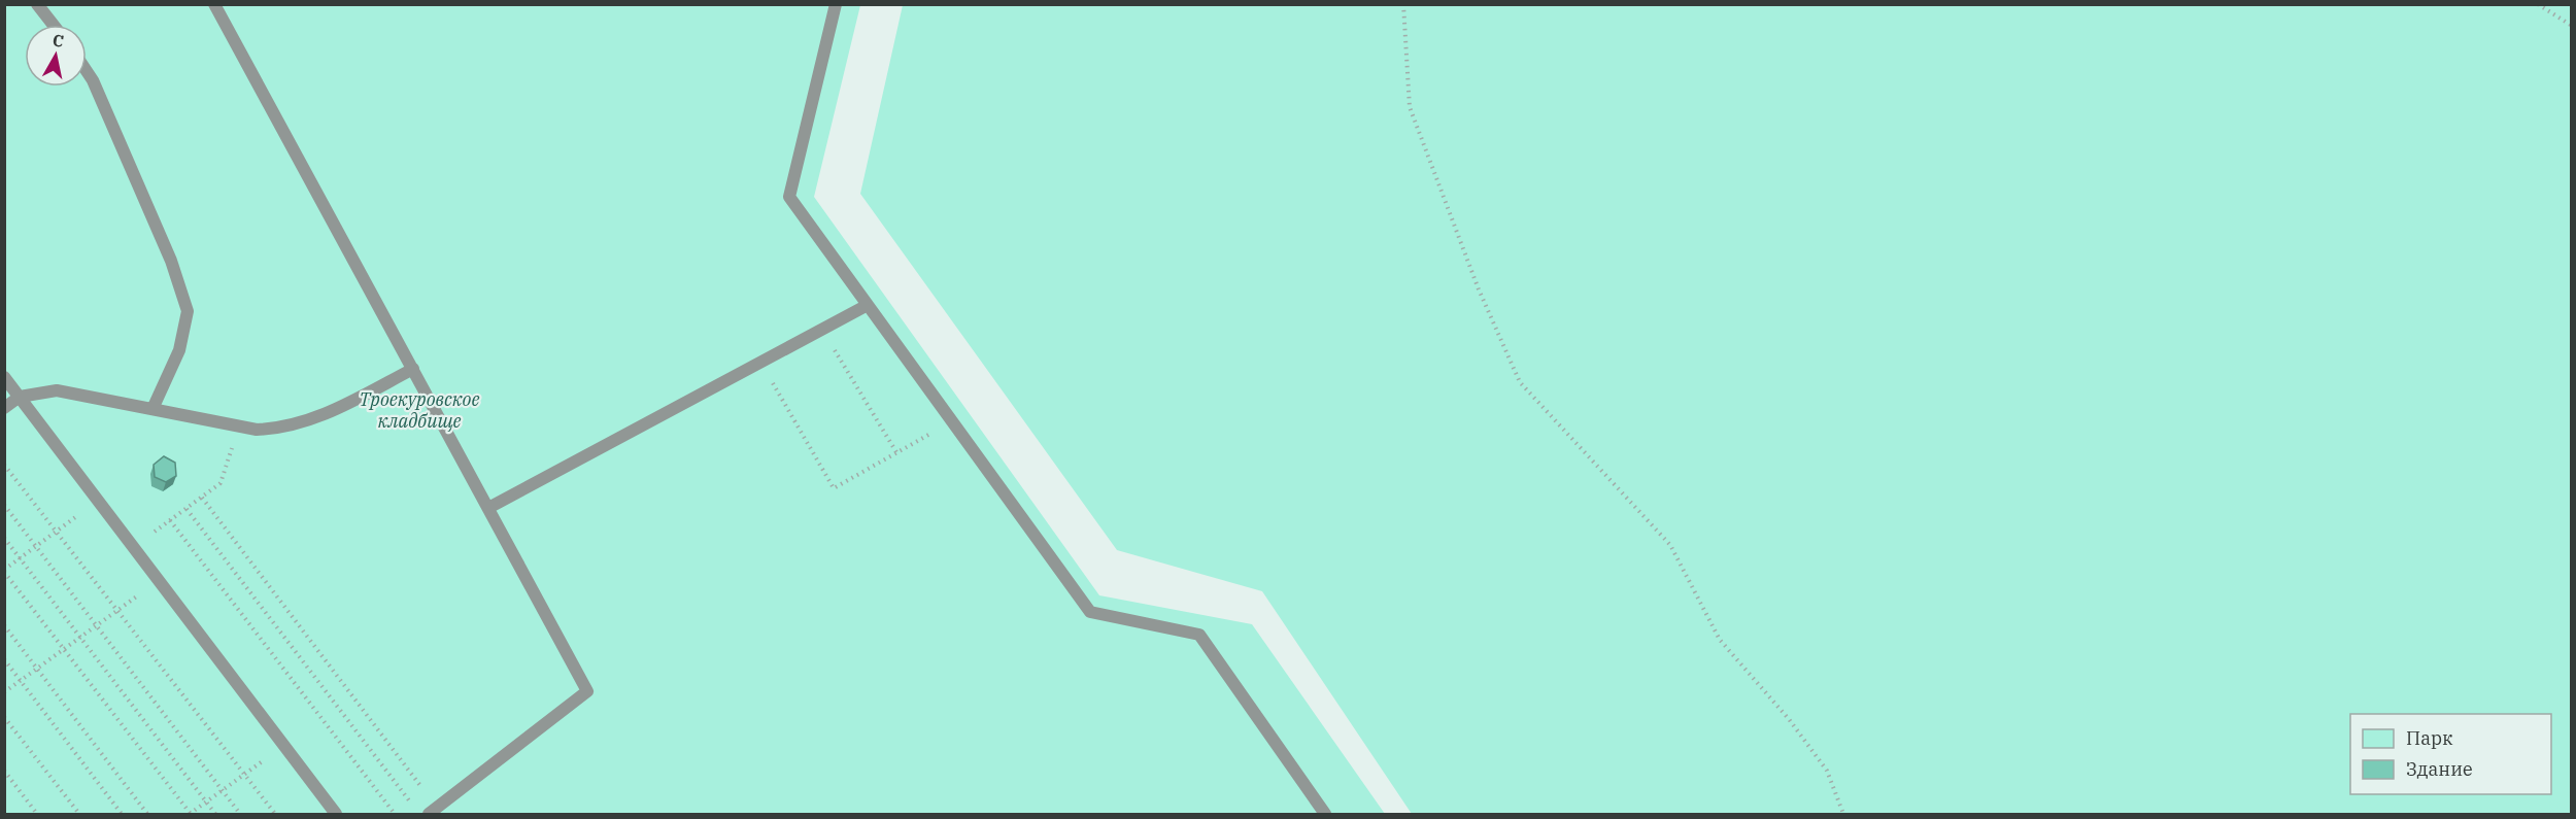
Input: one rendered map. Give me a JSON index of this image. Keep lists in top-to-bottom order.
{
  "parks": ["Троекуровское кладбище"],
  "legend": ["Парк", "Здание"],
  "north": "top"
}
